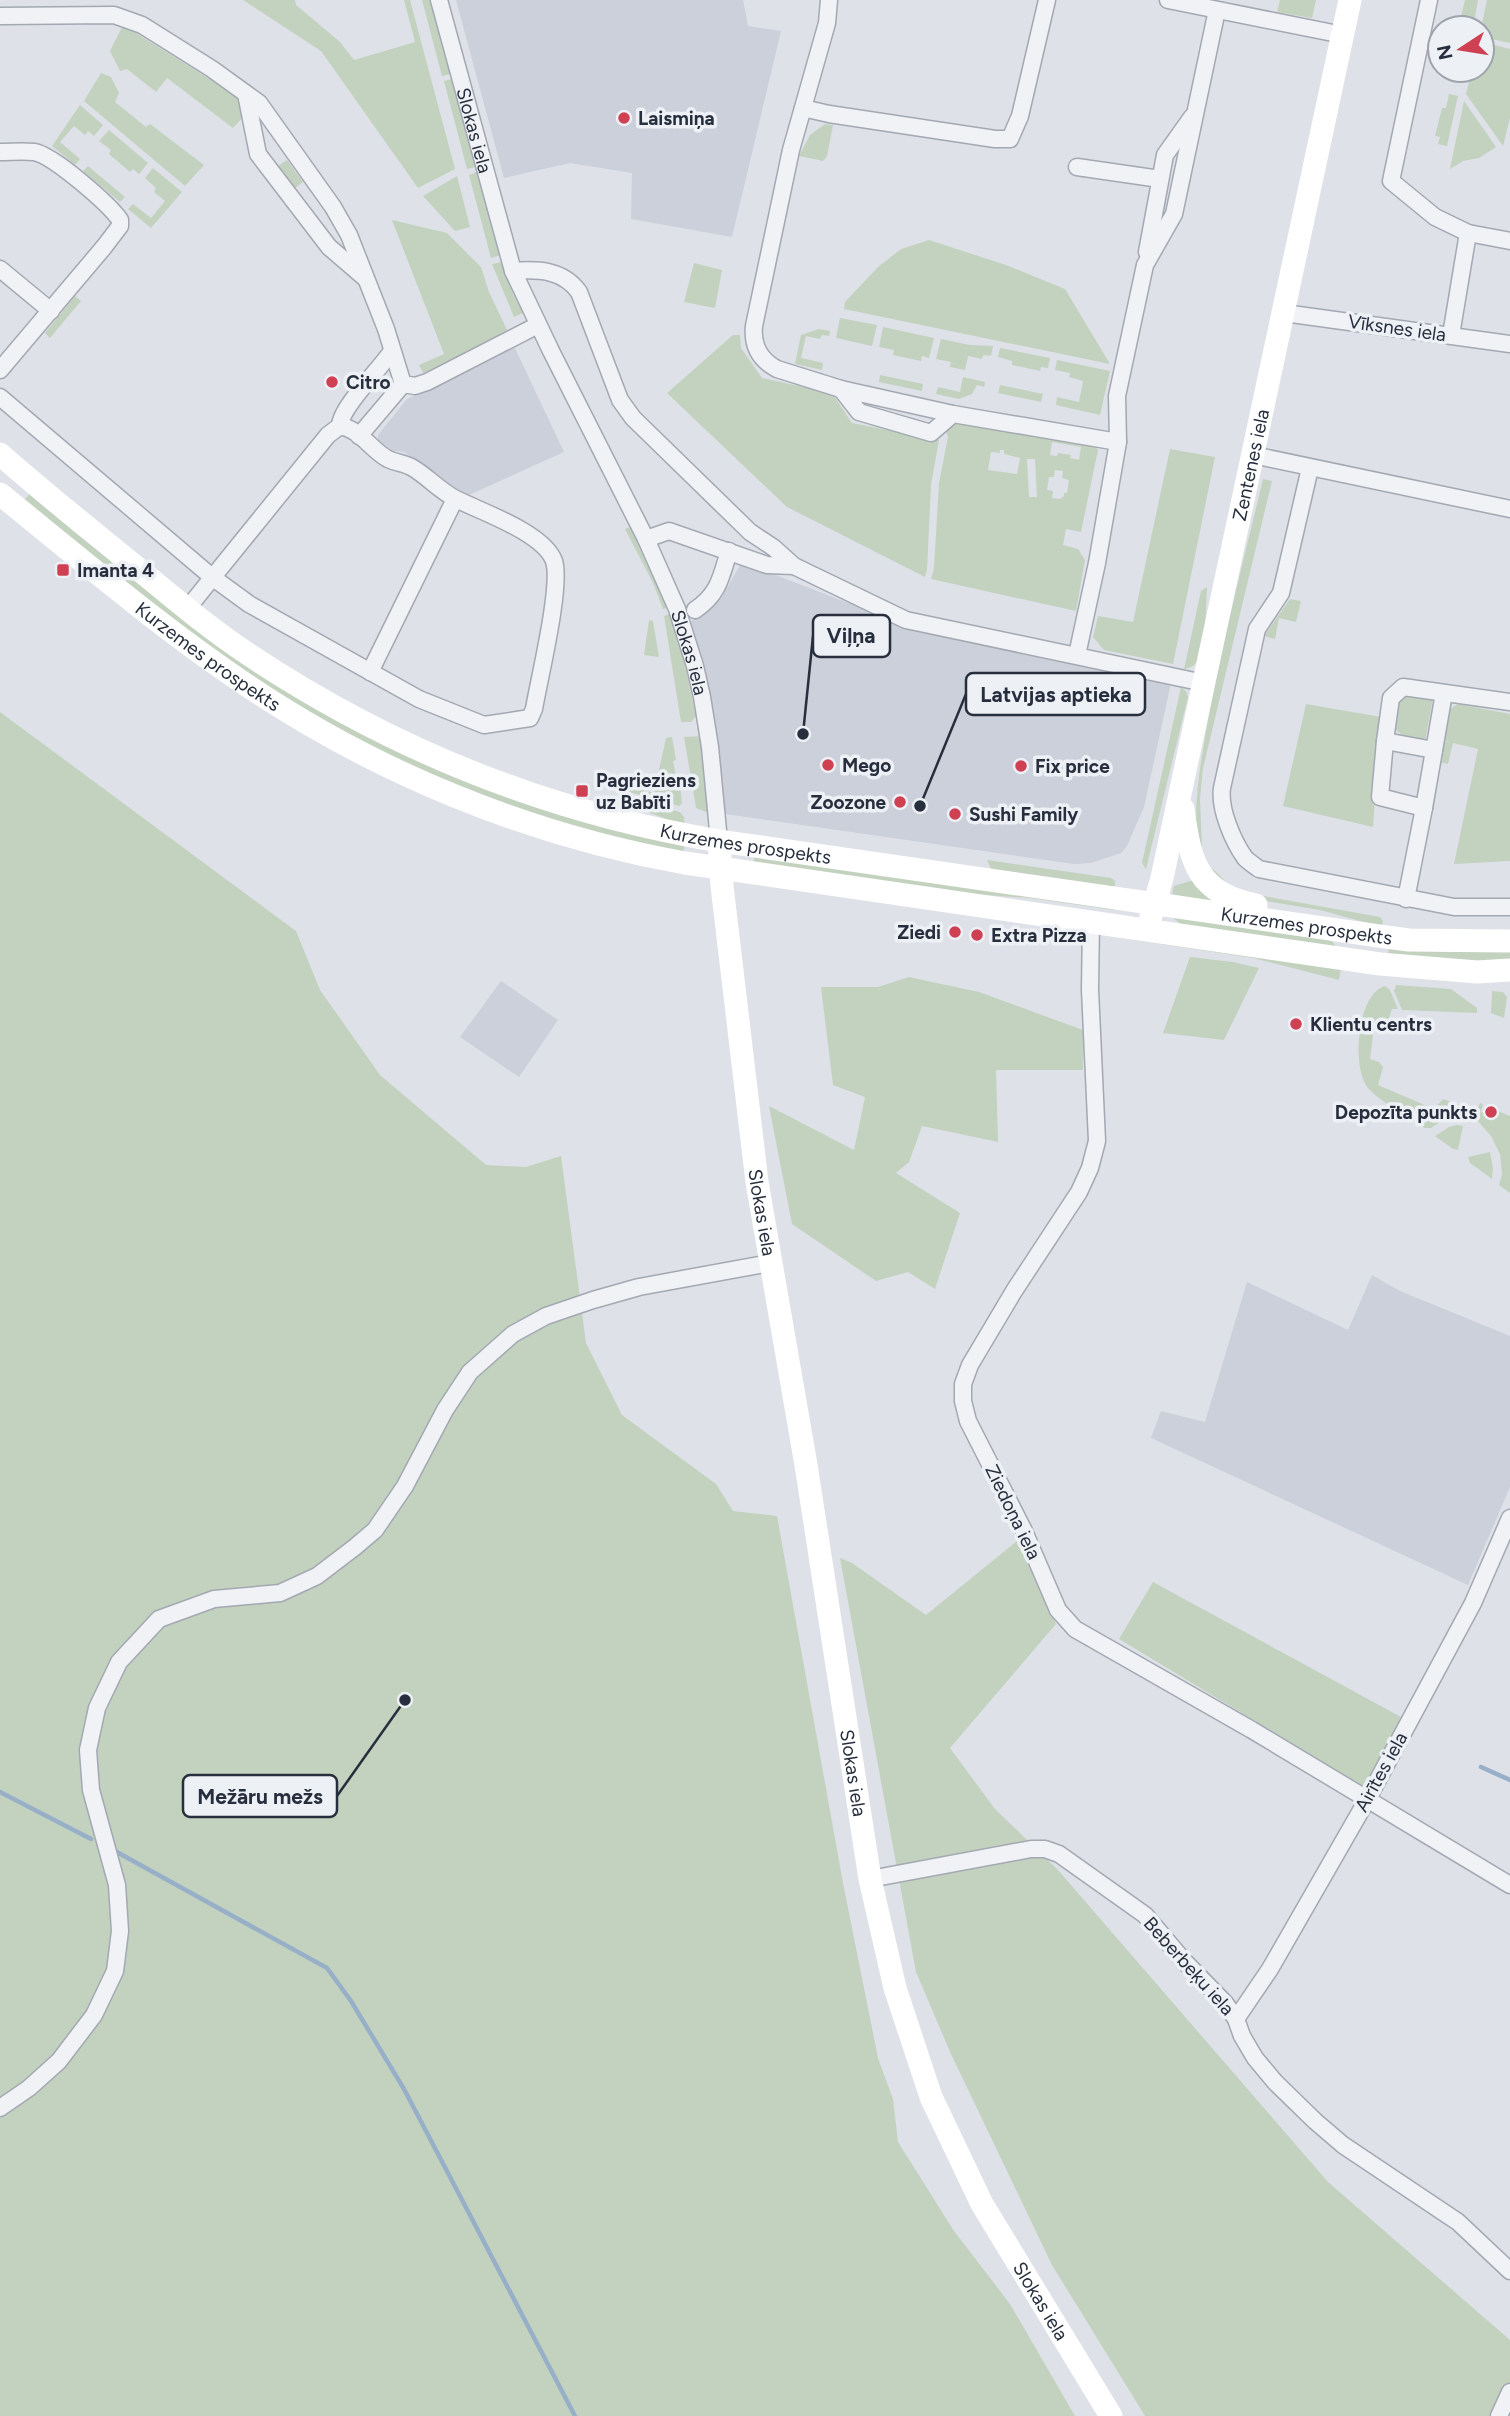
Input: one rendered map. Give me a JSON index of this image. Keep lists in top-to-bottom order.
{
  "streets": {
    "main road": ["Slokas iela", "Zentenes iela", "Kurzemes prospekts"],
    "street": [
      "Vīksnes iela",
      "Ziedoņa iela",
      "Airītes iela",
      "Beberbeķu iela"
    ]
  },
  "crossings": [
    ["Slokas iela", "Kurzemes prospekts"],
    ["Slokas iela", "Beberbeķu iela"],
    ["Vīksnes iela", "Zentenes iela"],
    ["Zentenes iela", "Kurzemes prospekts"],
    ["Kurzemes prospekts", "Ziedoņa iela"],
    ["Ziedoņa iela", "Airītes iela"],
    ["Airītes iela", "Beberbeķu iela"]
  ],
  "places": {
    "other": [
      "Laismiņa",
      "Citro",
      "Viļņa",
      "Mego",
      "Fix price",
      "Zoozone",
      "Latvijas aptieka",
      "Sushi Family",
      "Ziedi",
      "Extra Pizza",
      "Klientu centrs",
      "Depozīta punkts",
      "Mežāru mežs"
    ],
    "transit": ["Imanta 4", "Pagrieziens uz Babīti"]
  },
  "north": "left"
}
